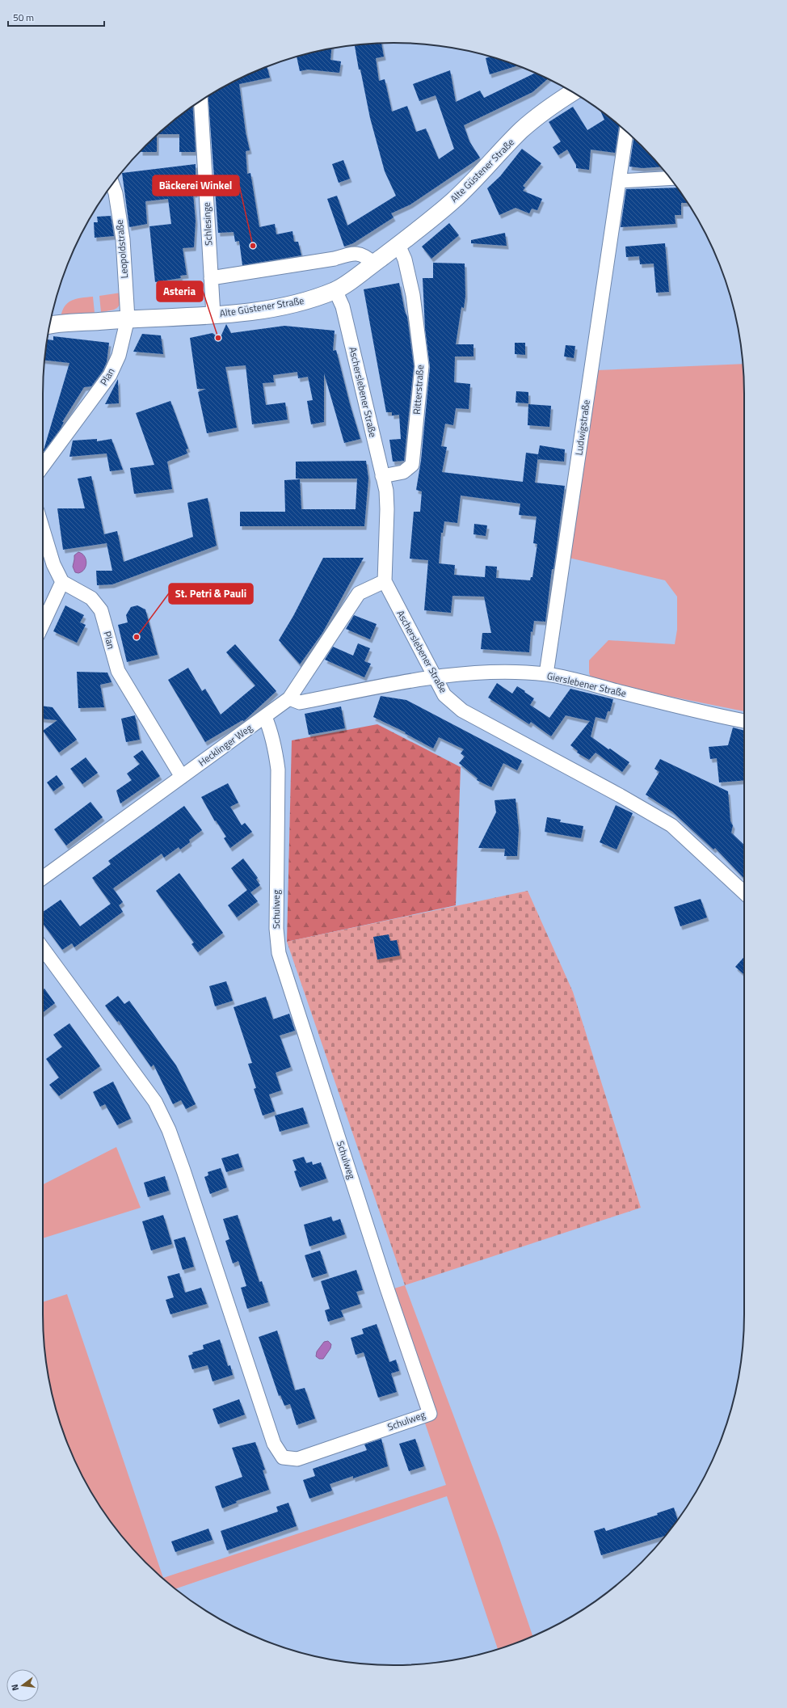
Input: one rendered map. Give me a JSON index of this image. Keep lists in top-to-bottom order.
{
  "streets": {
    "main road": ["Alte Güstener Straße"],
    "street": [
      "Schlesinge",
      "Leopoldstraße",
      "Plan",
      "Ritterstraße",
      "Ascherslebener Straße",
      "Ludwigstraße",
      "Gierslebener Straße",
      "Hecklinger Weg",
      "Schulweg"
    ]
  },
  "crossings": [
    ["Alte Güstener Straße", "Schlesinge"],
    ["Alte Güstener Straße", "Leopoldstraße"],
    ["Alte Güstener Straße", "Plan"],
    ["Alte Güstener Straße", "Ritterstraße"],
    ["Alte Güstener Straße", "Ascherslebener Straße"],
    ["Leopoldstraße", "Plan"],
    ["Plan", "Hecklinger Weg"],
    ["Ritterstraße", "Ascherslebener Straße"],
    ["Ascherslebener Straße", "Gierslebener Straße"],
    ["Ascherslebener Straße", "Hecklinger Weg"],
    ["Ludwigstraße", "Gierslebener Straße"],
    ["Gierslebener Straße", "Hecklinger Weg"],
    ["Hecklinger Weg", "Schulweg"]
  ],
  "places": ["Bäckerei Winkel", "Asteria", "St. Petri & Pauli"],
  "scale_bar": "50 m",
  "north": "left"
}
